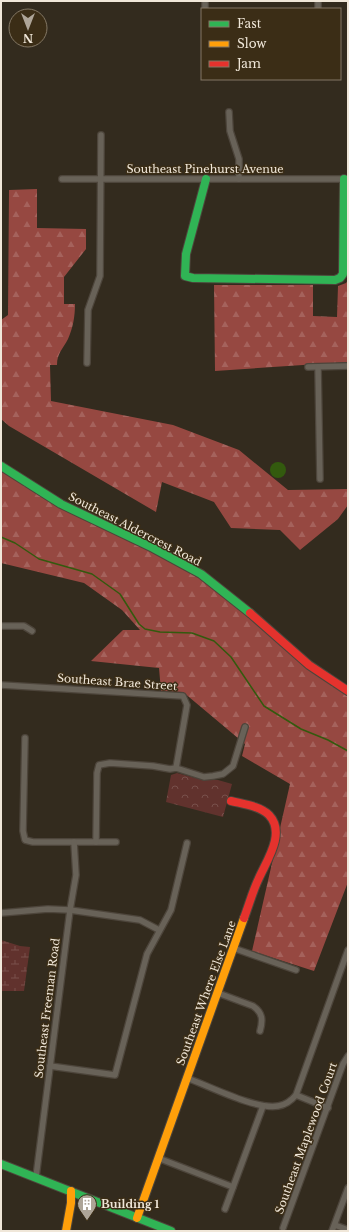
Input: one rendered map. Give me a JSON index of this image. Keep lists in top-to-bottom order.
{
  "streets": {
    "street": [
      "Southeast Pinehurst Avenue",
      "Southeast Aldercrest Road",
      "Southeast Brae Street",
      "Southeast Where Else Lane",
      "Southeast Freeman Road",
      "Southeast Maplewood Court"
    ]
  },
  "places": {
    "building": ["Building 1"]
  },
  "legend": ["Fast", "Slow", "Jam"],
  "north": "bottom"
}
